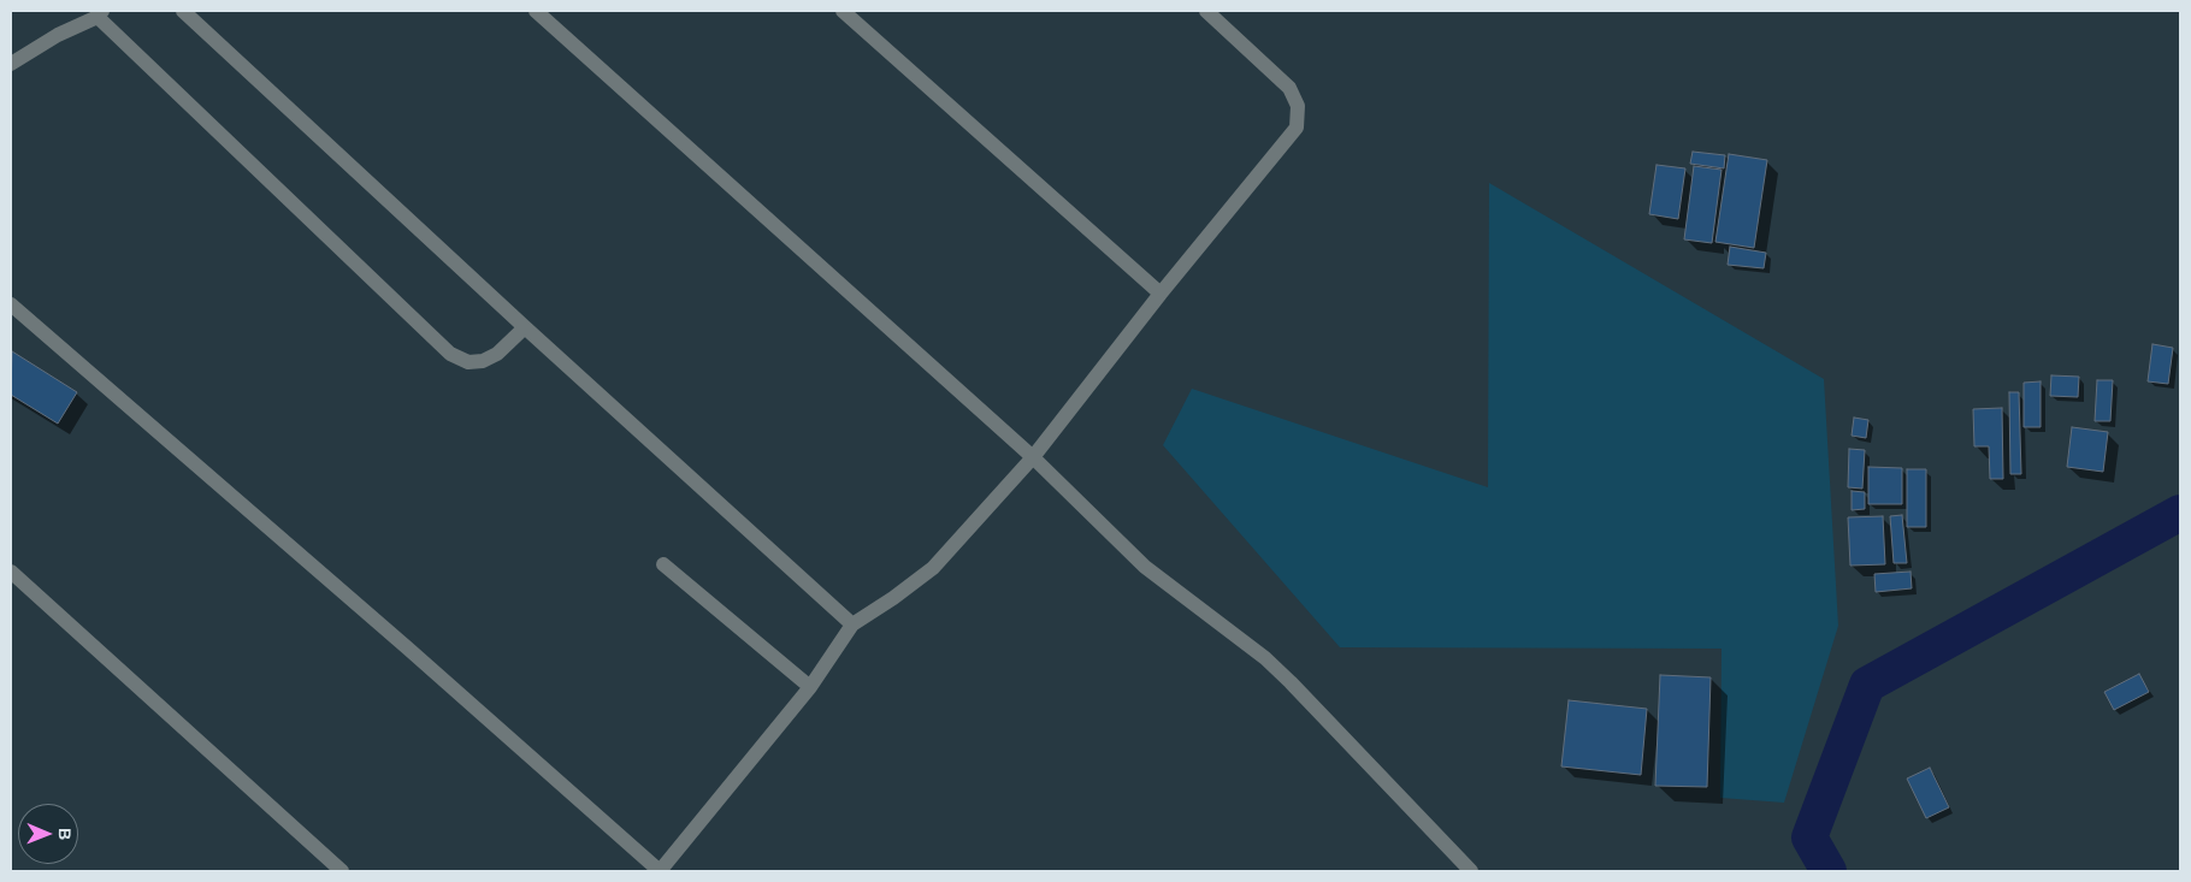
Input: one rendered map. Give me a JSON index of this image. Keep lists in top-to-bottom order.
{
  "north": "right"
}
